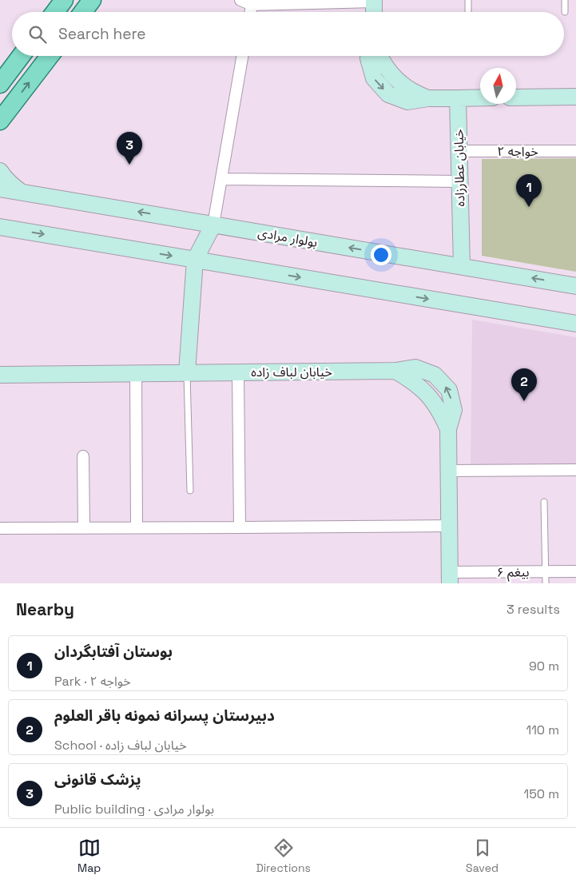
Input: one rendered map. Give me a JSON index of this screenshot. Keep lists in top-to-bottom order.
{
  "streets": {
    "street": [
      "خواجه ۲",
      "خیابان عطارزاده",
      "بولوار مرادی",
      "خیابان لباف زاده",
      "بیغم ۶"
    ]
  },
  "crossings": [
    ["خواجه ۲", "خیابان عطارزاده"],
    ["خیابان عطارزاده", "بولوار مرادی"],
    ["خیابان لباف زاده", "بیغم ۶"]
  ],
  "north": "top",
  "page": {
    "search": "Search here",
    "pins": ["3", "1", "2"],
    "heading": ["Nearby", "3 results"],
    "list": [
      {
        "mark": "1",
        "name": "بوستان آفتابگردان",
        "note": "Park · خواجه ۲",
        "value": "90 m"
      },
      {
        "mark": "2",
        "name": "دبیرستان پسرانه نمونه باقر العلوم",
        "note": "School · خیابان لباف زاده",
        "value": "110 m"
      },
      {
        "mark": "3",
        "name": "پزشک قانونی",
        "note": "Public building · بولوار مرادی",
        "value": "150 m"
      }
    ],
    "nav": ["Map", "Directions", "Saved"]
  }
}
